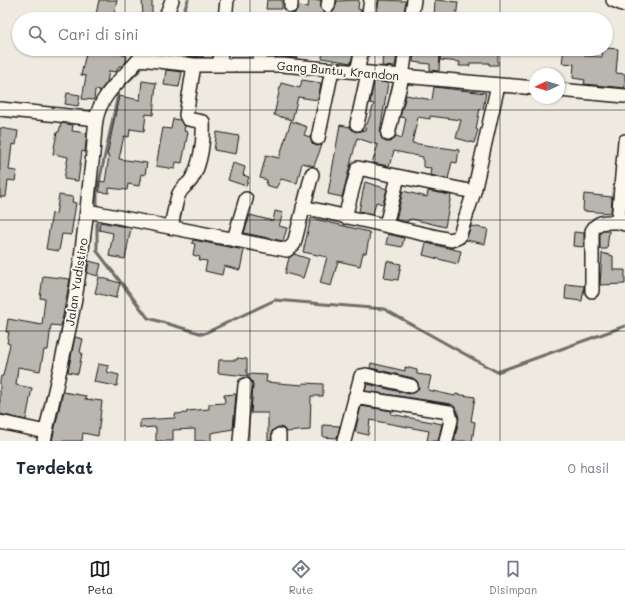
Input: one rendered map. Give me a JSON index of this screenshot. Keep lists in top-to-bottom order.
{
  "streets": {
    "street": ["Gang Buntu, Krandon", "Jalan Yudistiro"]
  },
  "north": "left",
  "page": {
    "search": "Cari di sini",
    "heading": ["Terdekat", "0 hasil"],
    "nav": ["Peta", "Rute", "Disimpan"]
  }
}
